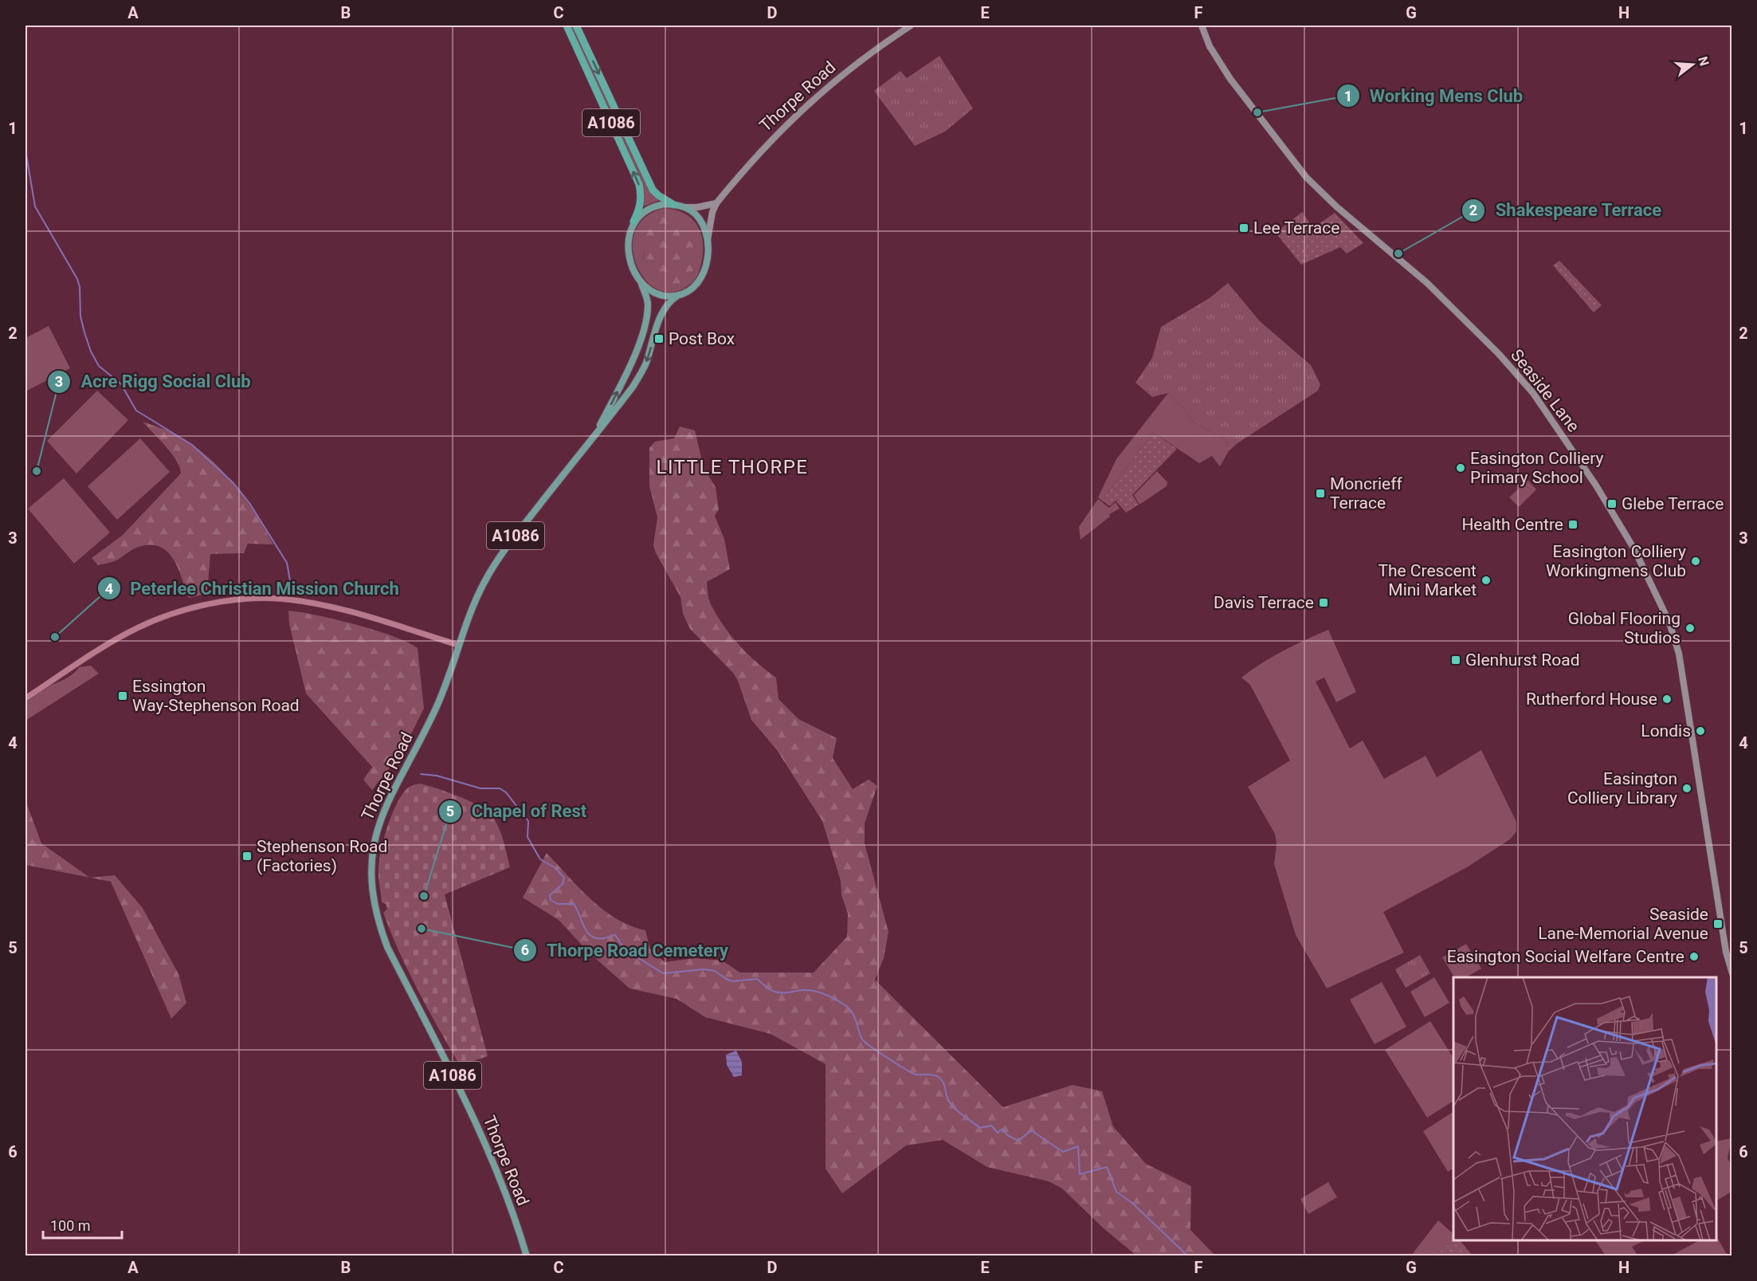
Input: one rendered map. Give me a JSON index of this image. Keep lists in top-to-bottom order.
{
  "streets": {
    "highway": ["A1086"],
    "main road": ["Thorpe Road", "Seaside Lane"]
  },
  "crossings": [
    ["Thorpe Road", "A1086"]
  ],
  "districts": ["LITTLE THORPE"],
  "places": {
    "other": [
      "Working Mens Club",
      "Shakespeare Terrace",
      "Easington Colliery Primary School",
      "Acre Rigg Social Club",
      "Easington Colliery Workingmens Club",
      "The Crescent Mini Market",
      "Global Flooring Studios",
      "Peterlee Christian Mission Church",
      "Rutherford House",
      "Londis",
      "Easington Colliery Library",
      "Chapel of Rest",
      "Thorpe Road Cemetery",
      "Easington Social Welfare Centre"
    ],
    "transit": [
      "Lee Terrace",
      "Post Box",
      "Moncrieff Terrace",
      "Glebe Terrace",
      "Health Centre",
      "Davis Terrace",
      "Glenhurst Road",
      "Essington Way-Stephenson Road",
      "Stephenson Road (Factories)",
      "Seaside Lane-Memorial Avenue"
    ]
  },
  "scale_bar": "100 m",
  "north": "right",
  "grid": {
    "columns": [
      "A",
      "B",
      "C",
      "D",
      "E",
      "F",
      "G",
      "H"
    ],
    "rows": [
      "1",
      "2",
      "3",
      "4",
      "5",
      "6"
    ]
  }
}
